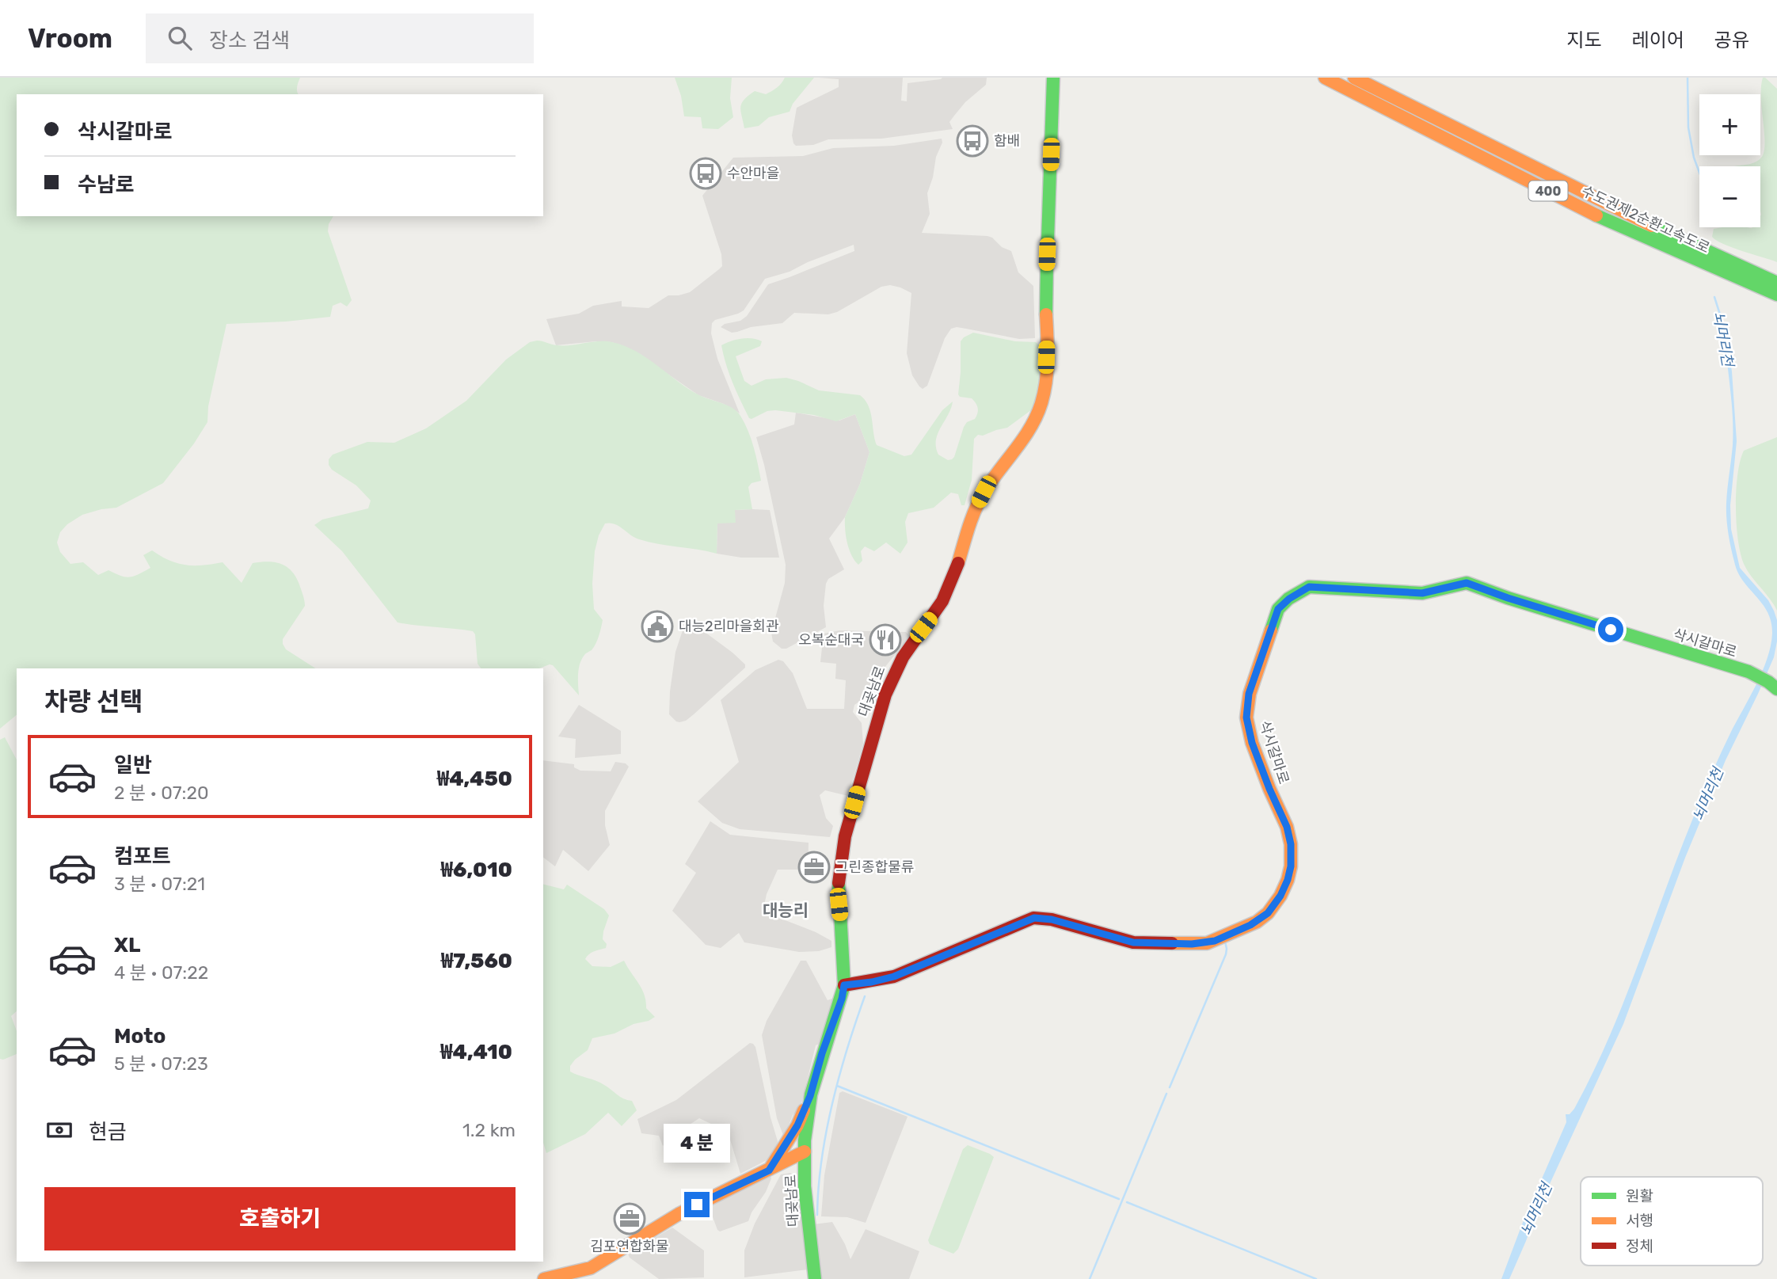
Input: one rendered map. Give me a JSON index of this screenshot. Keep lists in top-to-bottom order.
{
  "streets": {
    "main road": [
      "400",
      "수도권제2순환고속도로",
      "삭시갈마로",
      "대곶남로"
    ]
  },
  "crossings": [
    ["삭시갈마로", "대곶남로"]
  ],
  "districts": ["대능리"],
  "water": ["뇌머리천"],
  "places": {
    "bus stop": ["함배", "수안마을"],
    "public building": ["대능2리마을회관"],
    "restaurant": ["오복순대국"],
    "office": ["그린종합물류", "김포연합화물"]
  },
  "legend": ["원활", "서행", "정체"],
  "page": {
    "header": "Vroom",
    "search": "장소 검색",
    "nav": ["지도", "레이어", "공유"],
    "map_buttons": ["+", "−"],
    "banner": ["삭시갈마로", "수남로"],
    "heading": "차량 선택",
    "list": [
      {
        "name": "일반",
        "note": "2 분 · 07:20",
        "value": "₩4,450"
      },
      {
        "name": "컴포트",
        "note": "3 분 · 07:21",
        "value": "₩6,010"
      },
      {
        "name": "XL",
        "note": "4 분 · 07:22",
        "value": "₩7,560"
      },
      {
        "name": "Moto",
        "note": "5 분 · 07:23",
        "value": "₩4,410"
      }
    ],
    "pay": ["현금", "1.2 km"],
    "bubble": "4 분",
    "buttons": "호출하기"
  }
}
